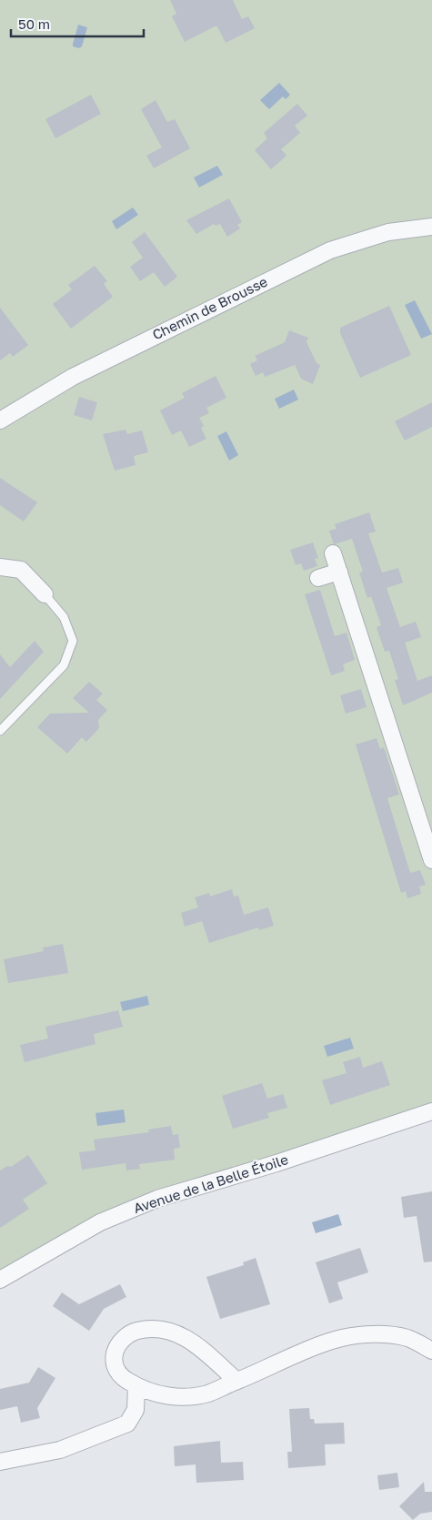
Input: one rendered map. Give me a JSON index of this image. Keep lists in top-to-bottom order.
{
  "streets": {
    "street": ["Chemin de Brousse", "Avenue de la Belle Étoile"]
  },
  "scale_bar": "50 m"
}
